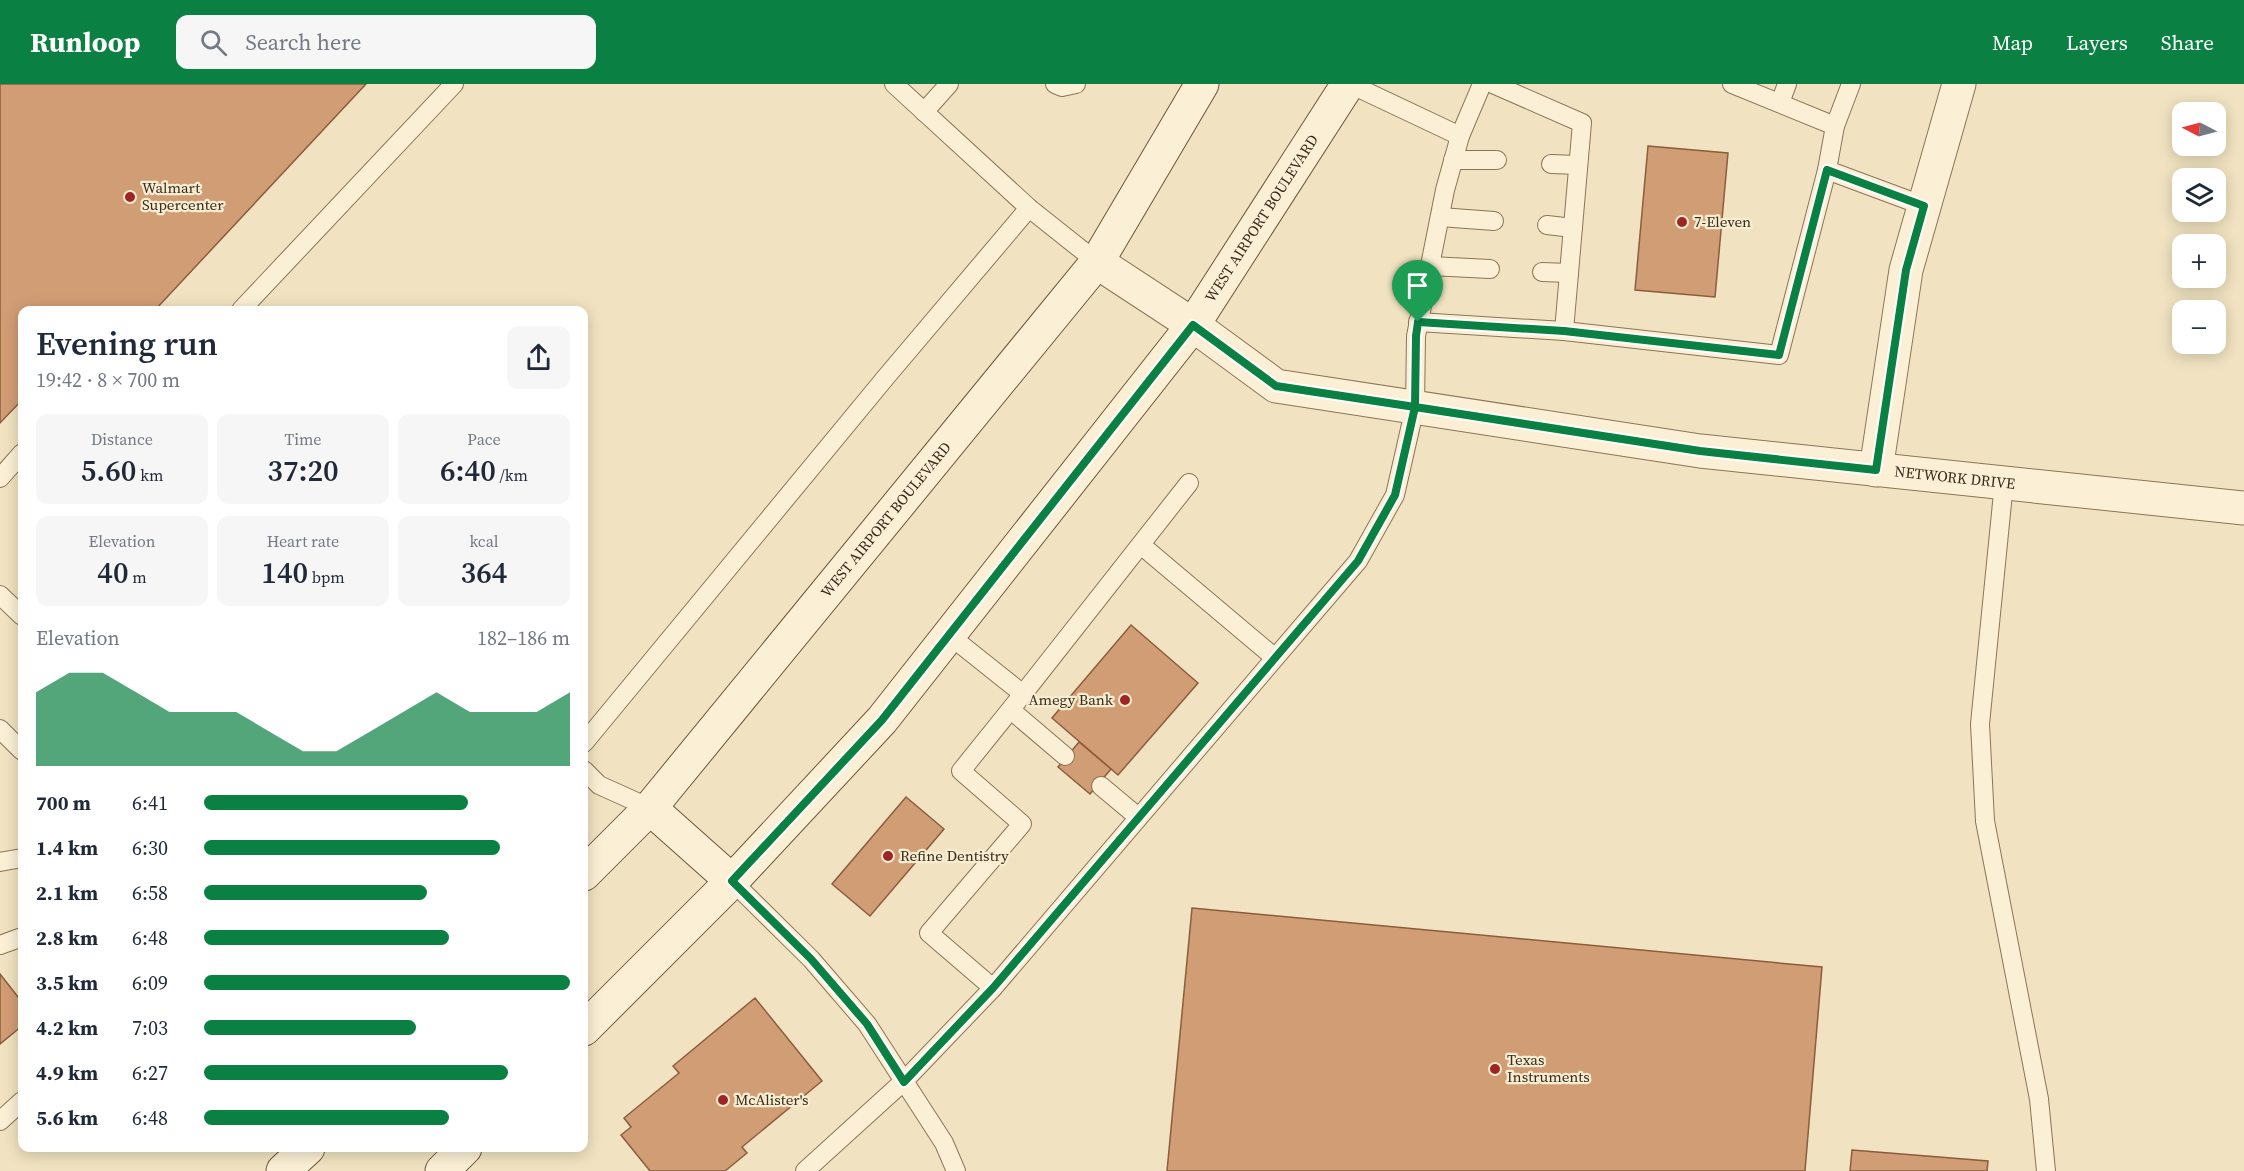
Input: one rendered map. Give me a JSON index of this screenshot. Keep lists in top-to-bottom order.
{
  "streets": {
    "main road": ["WEST AIRPORT BOULEVARD", "NETWORK DRIVE"]
  },
  "crossings": [
    ["WEST AIRPORT BOULEVARD", "NETWORK DRIVE"]
  ],
  "places": [
    "Walmart Supercenter",
    "7-Eleven",
    "Amegy Bank",
    "Refine Dentistry",
    "Texas Instruments",
    "McAlister's"
  ],
  "north": "left",
  "page": {
    "header": "Runloop",
    "search": "Search here",
    "nav": ["Map", "Layers", "Share"],
    "map_buttons": ["+", "−"],
    "heading": ["Evening run", "19:42 · 8 × 700 m"],
    "stats": [
      ["Distance", "5.60 km"],
      ["Time", "37:20"],
      ["Pace", "6:40 /km"],
      ["Elevation", "40 m"],
      ["Heart rate", "140 bpm"],
      ["kcal", "364"]
    ],
    "chart": ["Elevation", "182–186 m"],
    "list": [
      {
        "name": "700 m",
        "note": "6:41"
      },
      {
        "name": "1.4 km",
        "note": "6:30"
      },
      {
        "name": "2.1 km",
        "note": "6:58"
      },
      {
        "name": "2.8 km",
        "note": "6:48"
      },
      {
        "name": "3.5 km",
        "note": "6:09"
      },
      {
        "name": "4.2 km",
        "note": "7:03"
      },
      {
        "name": "4.9 km",
        "note": "6:27"
      },
      {
        "name": "5.6 km",
        "note": "6:48"
      }
    ]
  }
}
